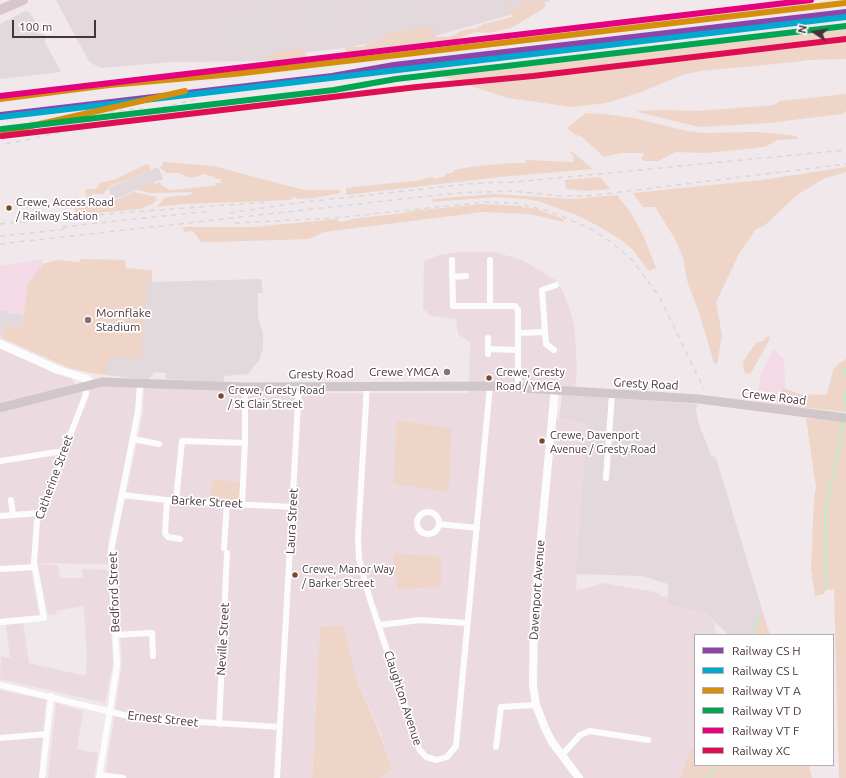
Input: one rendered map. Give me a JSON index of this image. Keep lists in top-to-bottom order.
{
  "streets": {
    "main road": ["Gresty Road", "Crewe Road"],
    "street": [
      "Catherine Street",
      "Barker Street",
      "Laura Street",
      "Davenport Avenue",
      "Bedford Street",
      "Neville Street",
      "Claughton Avenue",
      "Ernest Street"
    ]
  },
  "crossings": [
    ["Gresty Road", "Crewe Road"],
    ["Gresty Road", "Catherine Street"],
    ["Gresty Road", "Laura Street"],
    ["Gresty Road", "Davenport Avenue"],
    ["Gresty Road", "Bedford Street"],
    ["Gresty Road", "Claughton Avenue"],
    ["Barker Street", "Laura Street"],
    ["Barker Street", "Bedford Street"],
    ["Barker Street", "Neville Street"],
    ["Laura Street", "Ernest Street"],
    ["Bedford Street", "Ernest Street"],
    ["Neville Street", "Ernest Street"]
  ],
  "places": [
    "Crewe, Access Road / Railway Station",
    "Mornflake Stadium",
    "Crewe YMCA",
    "Crewe, Gresty Road / YMCA",
    "Crewe, Gresty Road / St Clair Street",
    "Crewe, Davenport Avenue / Gresty Road",
    "Crewe, Manor Way / Barker Street"
  ],
  "lines": ["rail line XC"],
  "legend": [
    "Railway CS H",
    "Railway CS L",
    "Railway VT A",
    "Railway VT D",
    "Railway VT F",
    "Railway XC"
  ],
  "scale_bar": "100 m",
  "north": "left"
}
